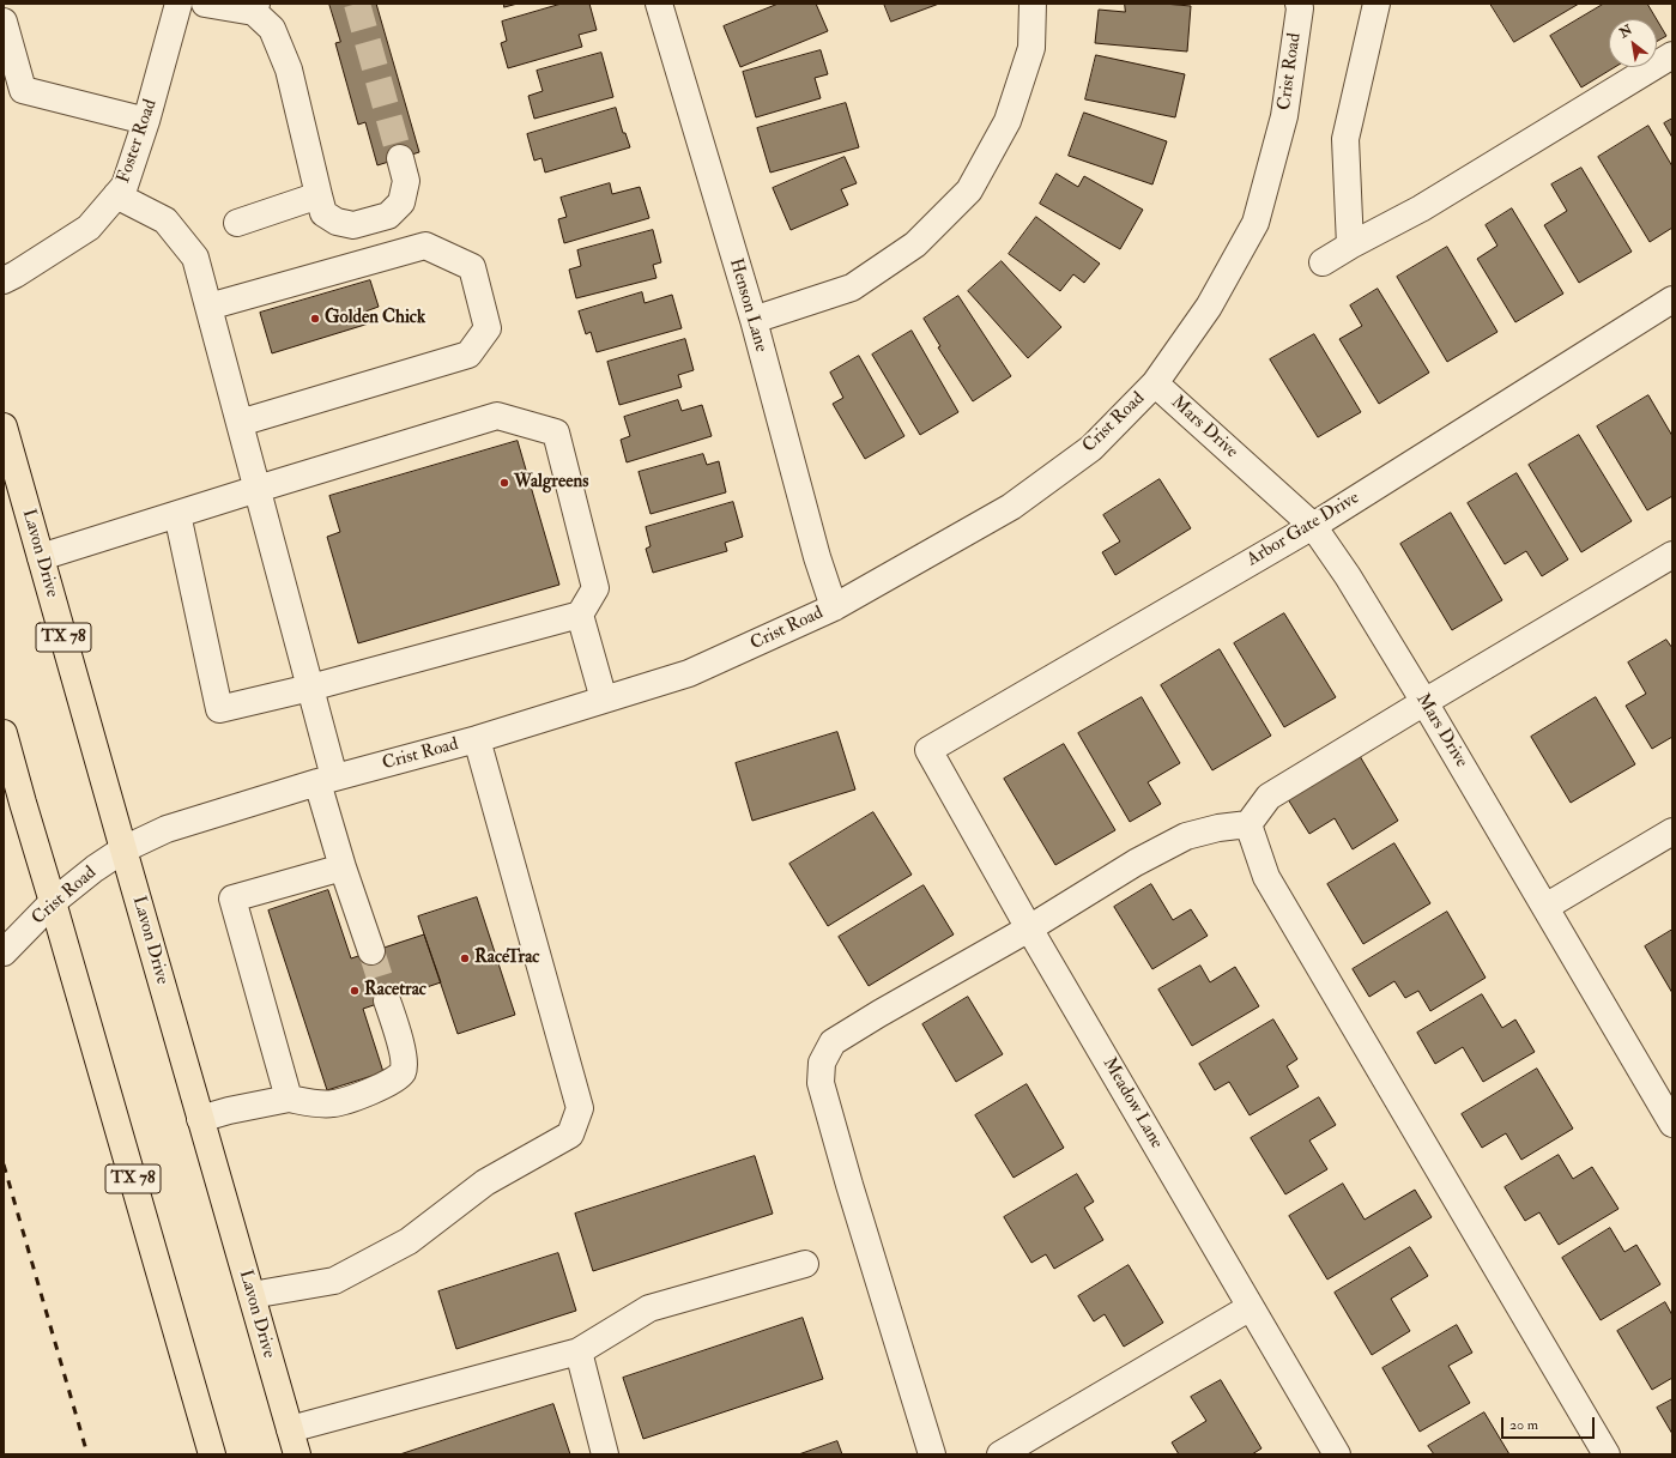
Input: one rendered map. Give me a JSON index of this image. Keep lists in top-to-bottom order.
{
  "streets": {
    "main road": ["Lavon Drive", "TX 78"],
    "street": [
      "Crist Road",
      "Foster Road",
      "Henson Lane",
      "Mars Drive",
      "Arbor Gate Drive",
      "Meadow Lane"
    ]
  },
  "crossings": [
    ["Crist Road", "Henson Lane"],
    ["Crist Road", "Mars Drive"],
    ["Crist Road", "Lavon Drive"],
    ["Crist Road", "TX 78"],
    ["Mars Drive", "Arbor Gate Drive"],
    ["Arbor Gate Drive", "Meadow Lane"]
  ],
  "places": [
    "Golden Chick",
    "Walgreens",
    "RaceTrac",
    "Racetrac"
  ],
  "scale_bar": "20 m",
  "north": "top left"
}
